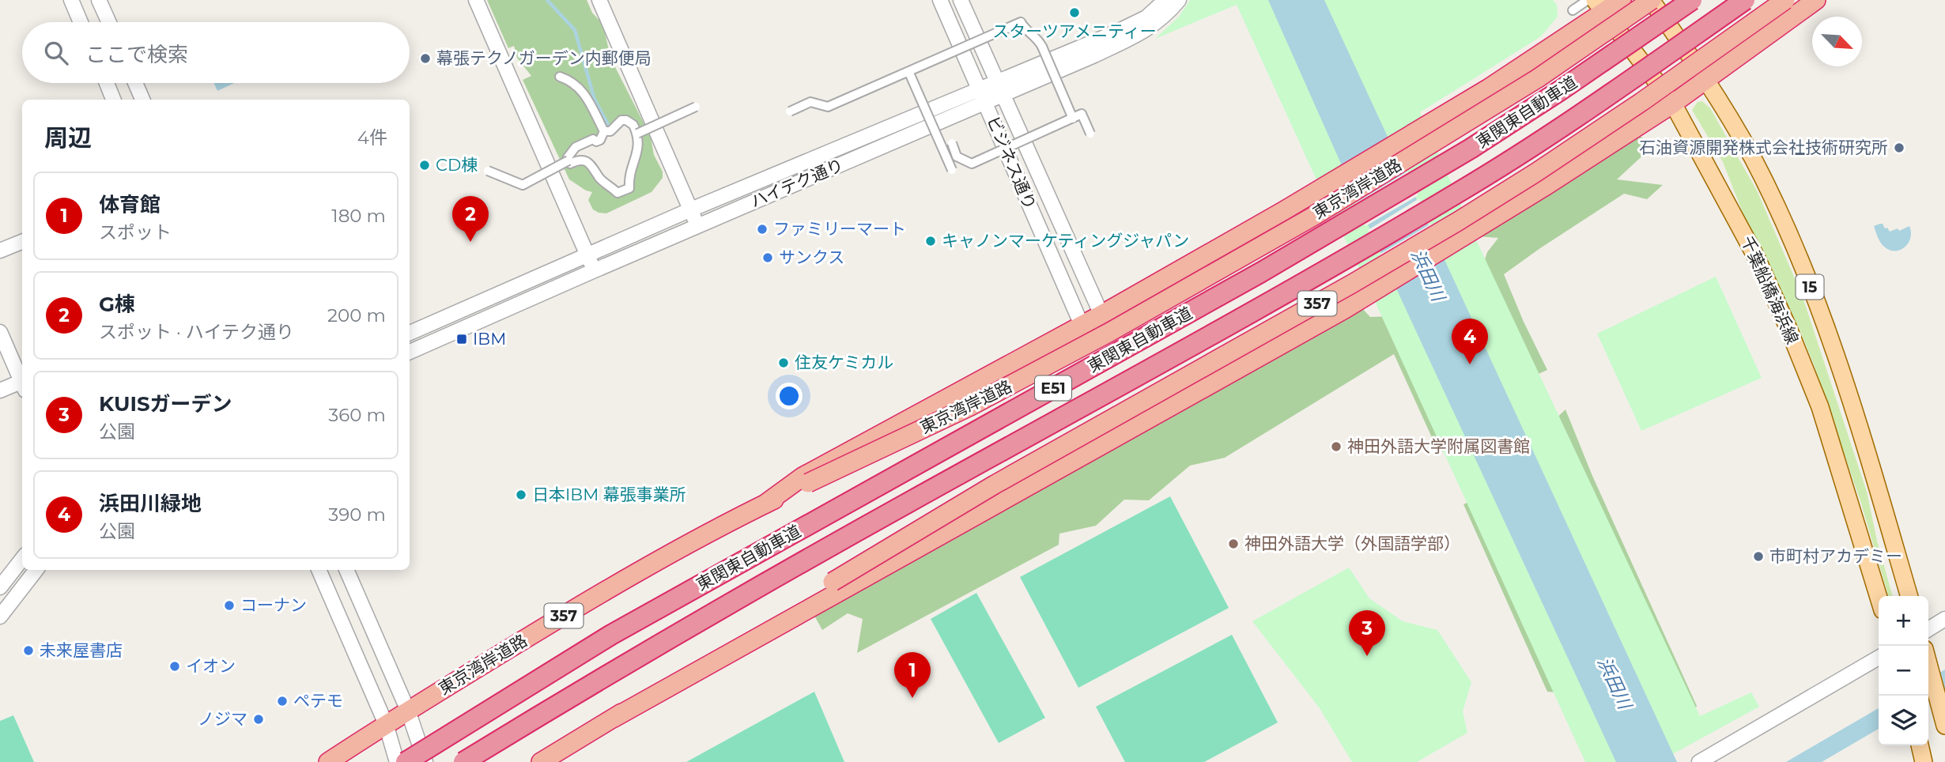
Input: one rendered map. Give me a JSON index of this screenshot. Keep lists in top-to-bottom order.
{
  "streets": {
    "highway": [
      "東関東自動車道",
      "東京湾岸道路",
      "357",
      "E51"
    ],
    "main road": ["15", "千葉船橋海浜線"],
    "street": ["ビジネス通り", "ハイテク通り"]
  },
  "crossings": [
    ["ビジネス通り", "ハイテク通り"],
    ["ビジネス通り", "357"],
    ["東京湾岸道路", "15"],
    ["東京湾岸道路", "357"],
    ["千葉船橋海浜線", "357"]
  ],
  "water": ["浜田川"],
  "places": {
    "other": [
      "スターツアメニティー",
      "幕張テクノガーデン内郵便局",
      "石油資源開発株式会社技術研究所",
      "CD棟",
      "ファミリーマート",
      "キャノンマーケティングジャパン",
      "サンクス",
      "住友ケミカル",
      "神田外語大学附属図書館",
      "日本IBM 幕張事業所",
      "神田外語大学（外国語学部）",
      "市町村アカデミー",
      "コーナン",
      "未来屋書店",
      "イオン",
      "ペテモ",
      "ノジマ"
    ],
    "transit": ["IBM"]
  },
  "north": "bottom right",
  "page": {
    "search": "ここで検索",
    "heading": ["周辺", "4件"],
    "list": [
      {
        "mark": "1",
        "name": "体育館",
        "note": "スポット",
        "value": "180 m"
      },
      {
        "mark": "2",
        "name": "G棟",
        "note": "スポット · ハイテク通り",
        "value": "200 m"
      },
      {
        "mark": "3",
        "name": "KUISガーデン",
        "note": "公園",
        "value": "360 m"
      },
      {
        "mark": "4",
        "name": "浜田川緑地",
        "note": "公園",
        "value": "390 m"
      }
    ],
    "pins": [
      "2",
      "4",
      "3",
      "1"
    ],
    "map_buttons": ["+", "−"]
  }
}
